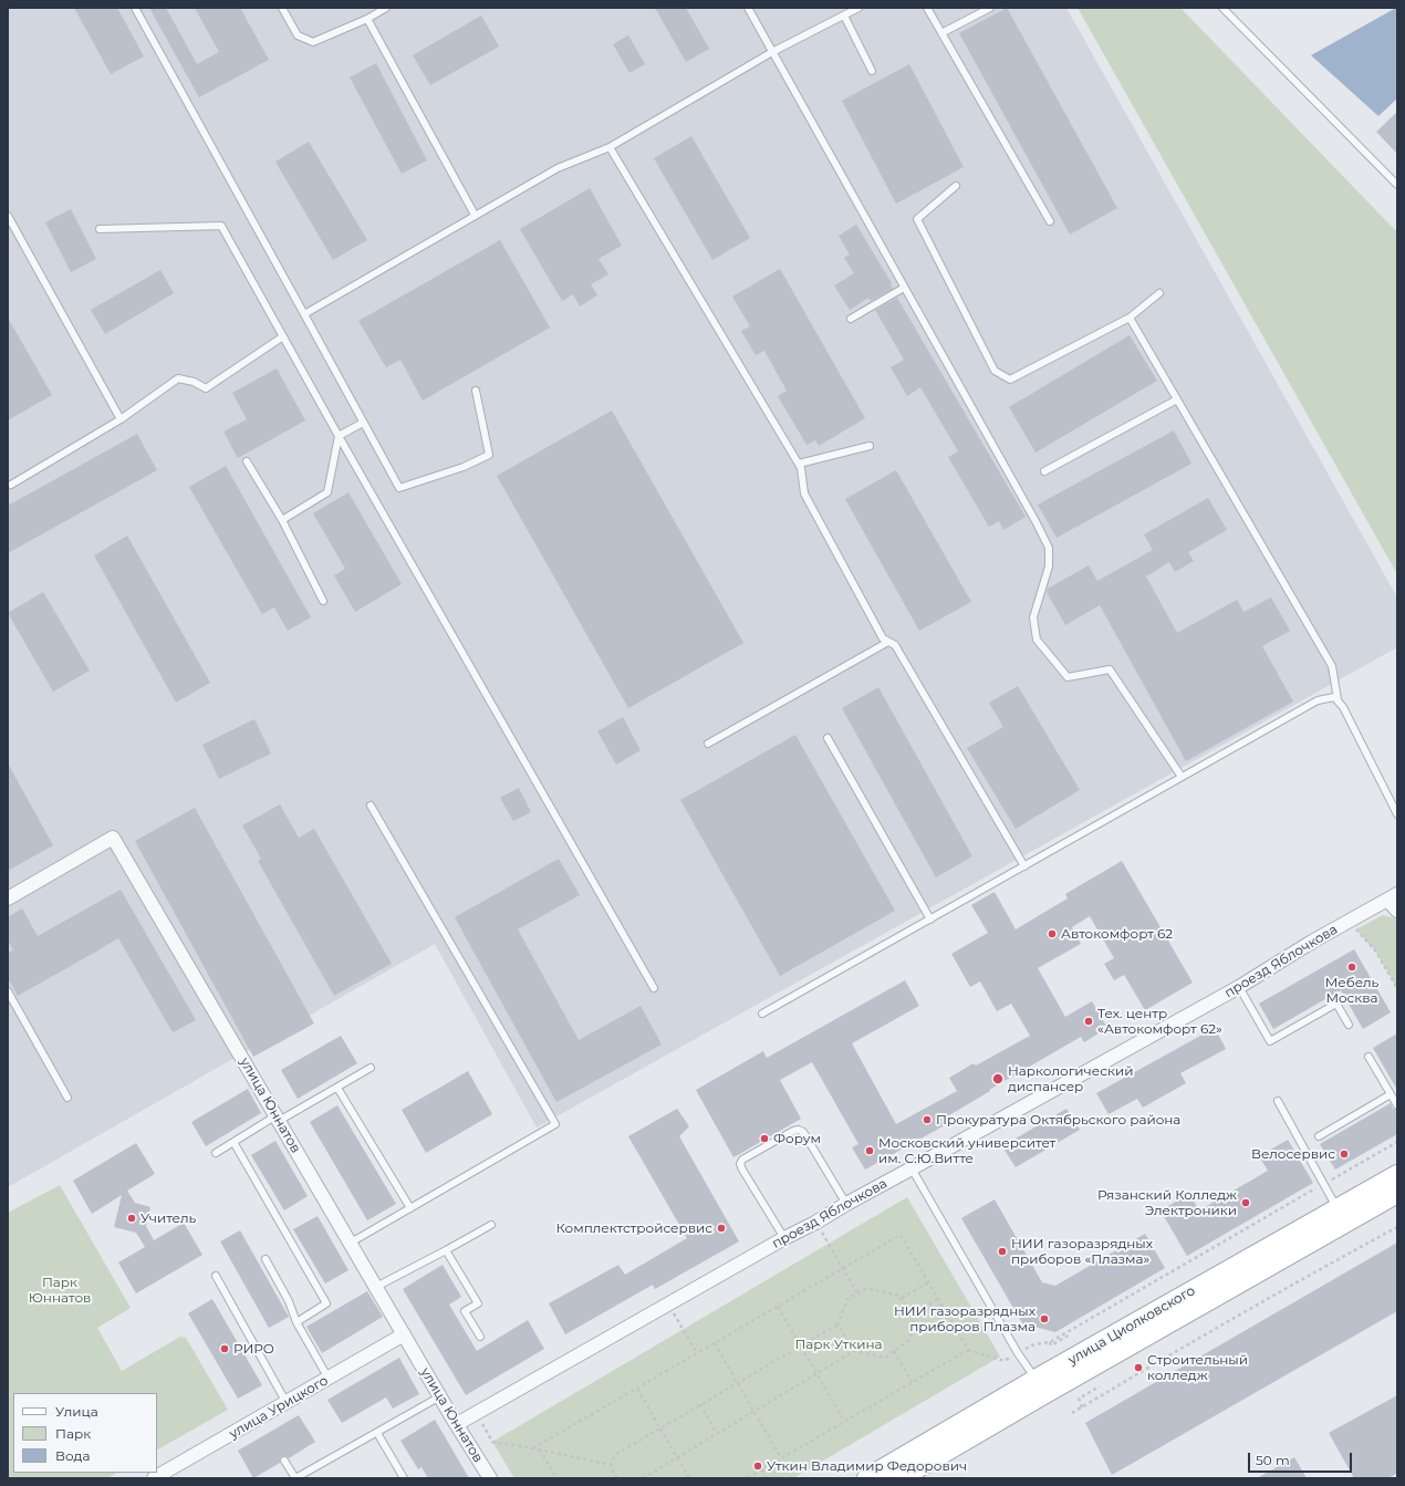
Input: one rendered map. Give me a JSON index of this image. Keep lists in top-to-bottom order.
{
  "streets": {
    "main road": ["улица Циолковского"],
    "street": ["проезд Яблочкова", "улица Юннатов", "улица Урицкого"]
  },
  "crossings": [
    ["проезд Яблочкова", "улица Юннатов"],
    ["улица Юннатов", "улица Урицкого"]
  ],
  "parks": ["Парк Юннатов", "Парк Уткина"],
  "places": [
    "Автокомфорт 62",
    "Мебель Москва",
    "Тех. центр «Автокомфорт 62»",
    "Наркологический диспансер",
    "Прокуратура Октябрьского района",
    "Форум",
    "Московский университет им. С.Ю.Витте",
    "Велосервис",
    "Рязанский Колледж Электроники",
    "Учитель",
    "Комплектстройсервис",
    "НИИ газоразрядных приборов «Плазма»",
    "НИИ газоразрядных приборов Плазма",
    "РИРО",
    "Строительный колледж",
    "Уткин Владимир Федорович"
  ],
  "legend": ["Улица", "Парк", "Вода"],
  "scale_bar": "50 m"
}
